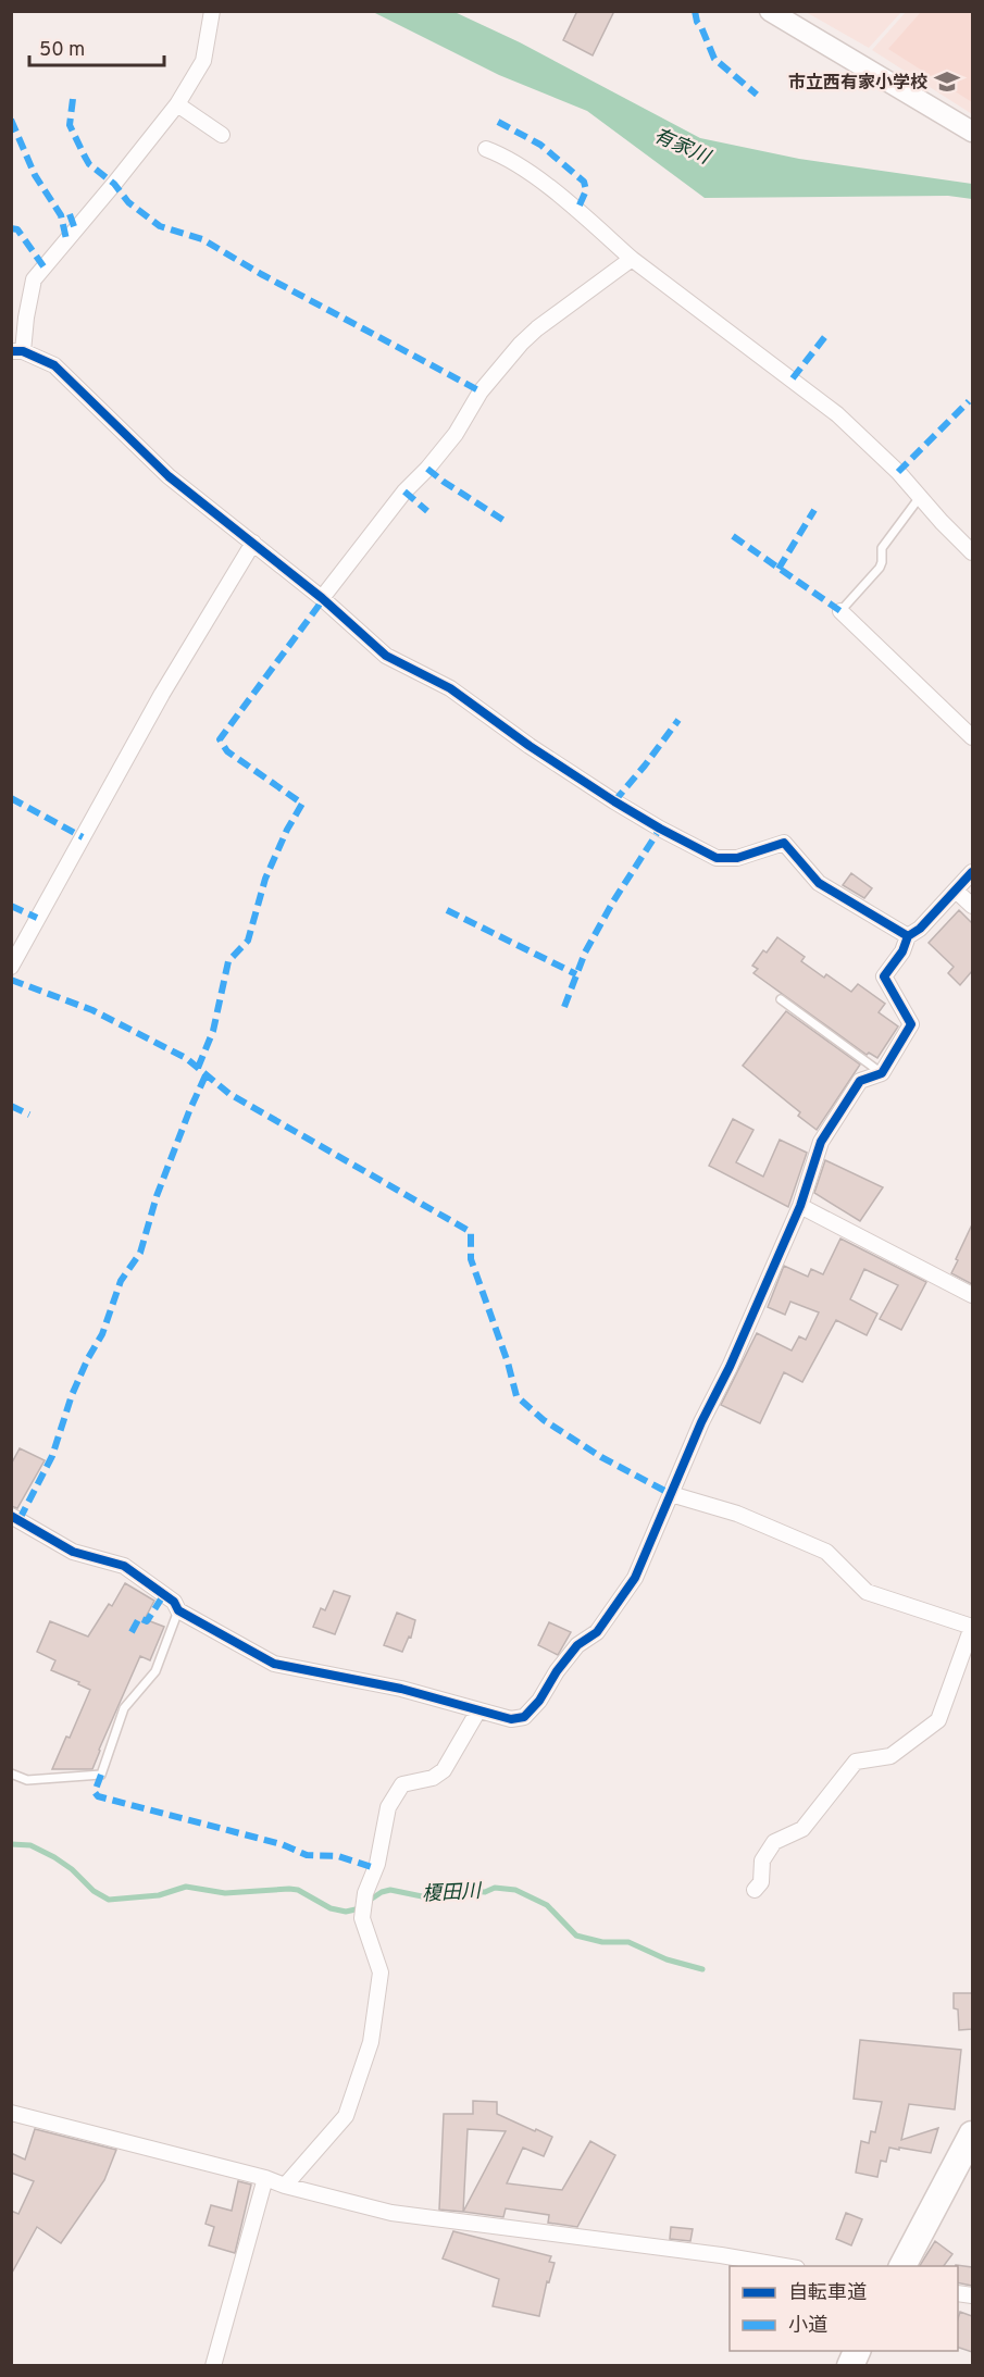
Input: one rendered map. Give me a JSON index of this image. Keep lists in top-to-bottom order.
{
  "water": ["有家川", "榎田川"],
  "places": {
    "school or university": ["市立西有家小学校"]
  },
  "legend": ["自転車道", "小道"],
  "scale_bar": "50 m"
}
